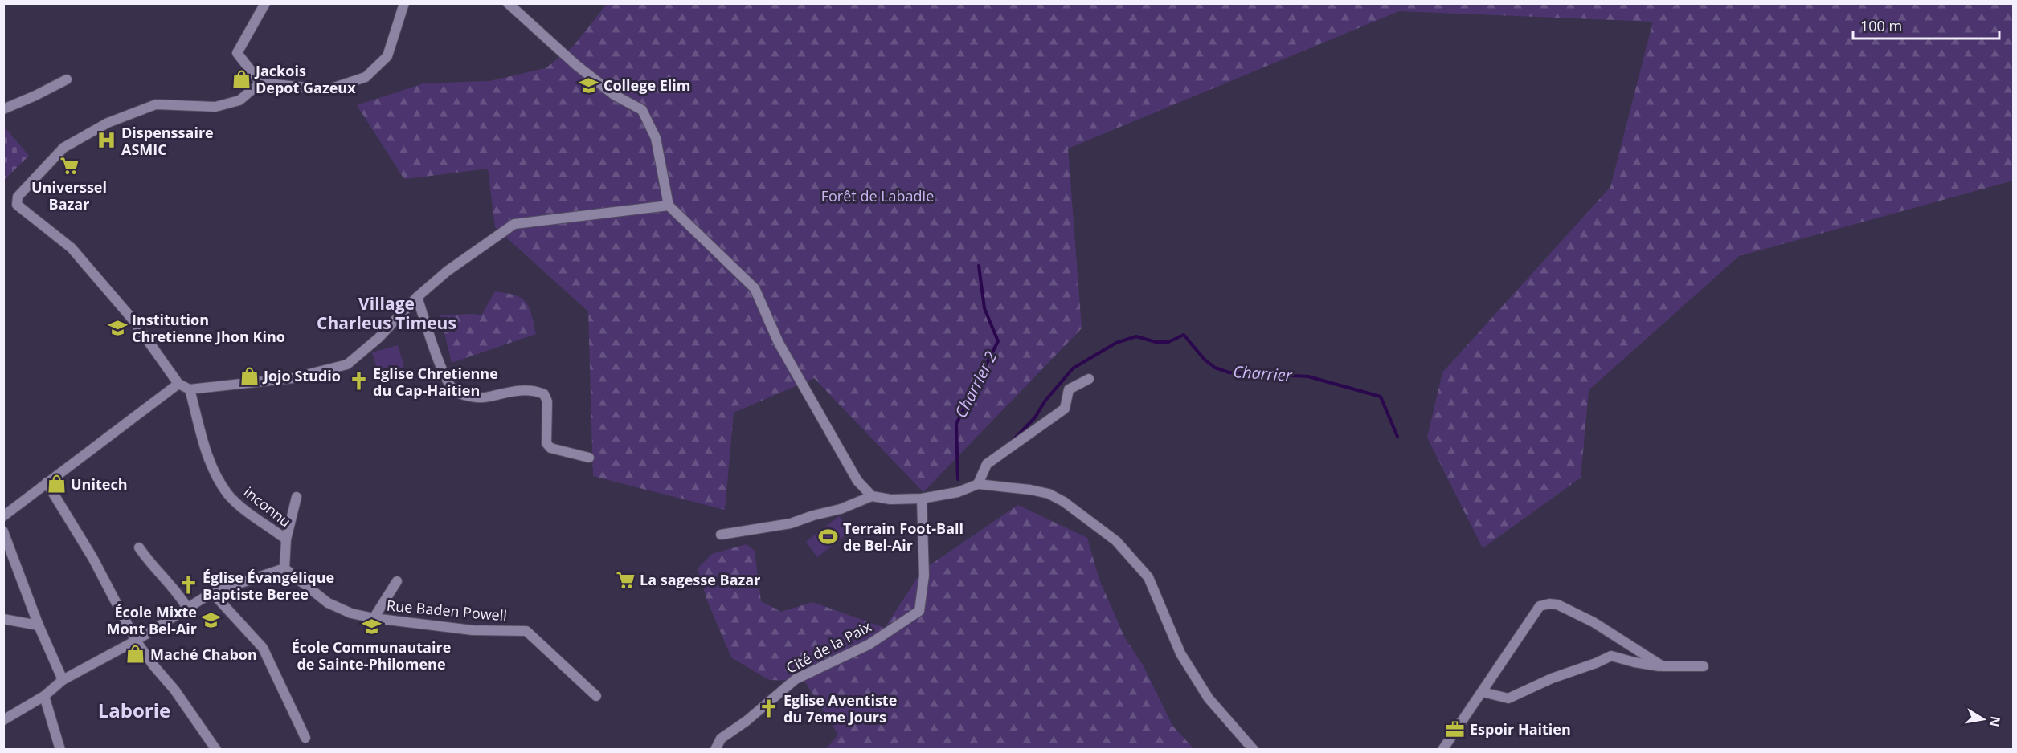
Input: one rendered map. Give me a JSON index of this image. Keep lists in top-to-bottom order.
{
  "streets": {
    "street": ["inconnu", "Rue Baden Powell", "Cité de la Paix"]
  },
  "crossings": [
    ["inconnu", "Rue Baden Powell"]
  ],
  "districts": ["Village Charleus Timeus", "Laborie"],
  "water": ["Charrier", "Charrier 2"],
  "parks": ["Forêt de Labadie"],
  "places": {
    "shop": [
      "Jackois Depot Gazeux",
      "Jojo Studio",
      "Unitech",
      "Maché Chabon"
    ],
    "school or university": [
      "College Elim",
      "Institution Chretienne Jhon Kino",
      "École Mixte Mont Bel-Air",
      "École Communautaire de Sainte-Philomene"
    ],
    "hospital": ["Dispenssaire ASMIC"],
    "supermarket": ["Universsel Bazar", "La sagesse Bazar"],
    "church": ["Eglise Chretienne du Cap-Haitien", "Église Évangélique Baptiste Beree", "Eglise Aventiste du 7eme Jours"],
    "sports": ["Terrain Foot-Ball de Bel-Air"],
    "office": ["Espoir Haitien"]
  },
  "scale_bar": "100 m",
  "north": "right"
}
